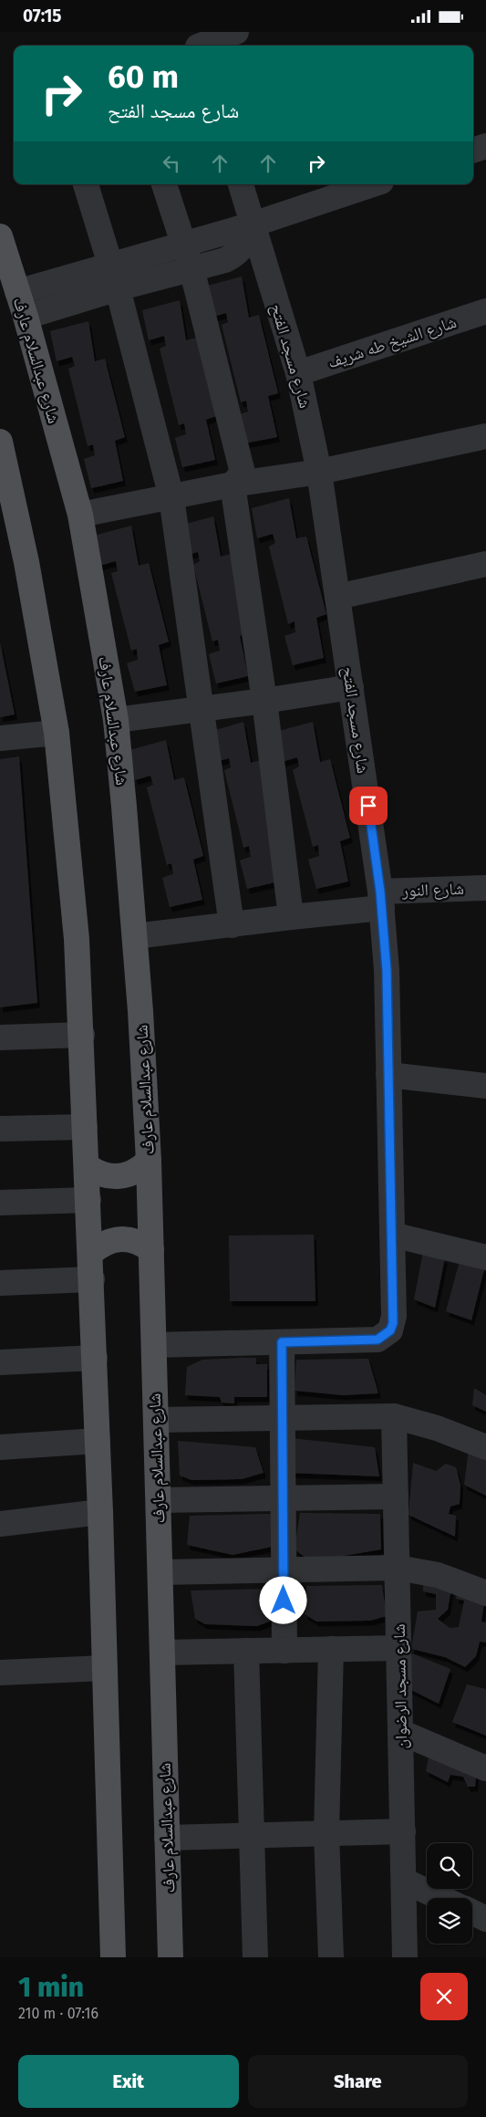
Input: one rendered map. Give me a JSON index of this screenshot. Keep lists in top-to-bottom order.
{
  "streets": {
    "main road": ["شارع عبدالسلام عارف"],
    "street": [
      "شارع الشيخ طه شريف",
      "شارع مسجد الفتح",
      "شارع النور",
      "شارع مسجد الرضوان"
    ]
  },
  "crossings": [
    ["شارع الشيخ طه شريف", "شارع مسجد الفتح"],
    ["شارع مسجد الفتح", "شارع عبدالسلام عارف"],
    ["شارع مسجد الفتح", "شارع النور"],
    ["شارع عبدالسلام عارف", "شارع النور"]
  ],
  "page": {
    "status": "07:15",
    "turn": ["60 m", "شارع مسجد الفتح"],
    "heading": ["1 min", "210 m · 07:16"],
    "buttons": ["Exit", "Share"]
  }
}
